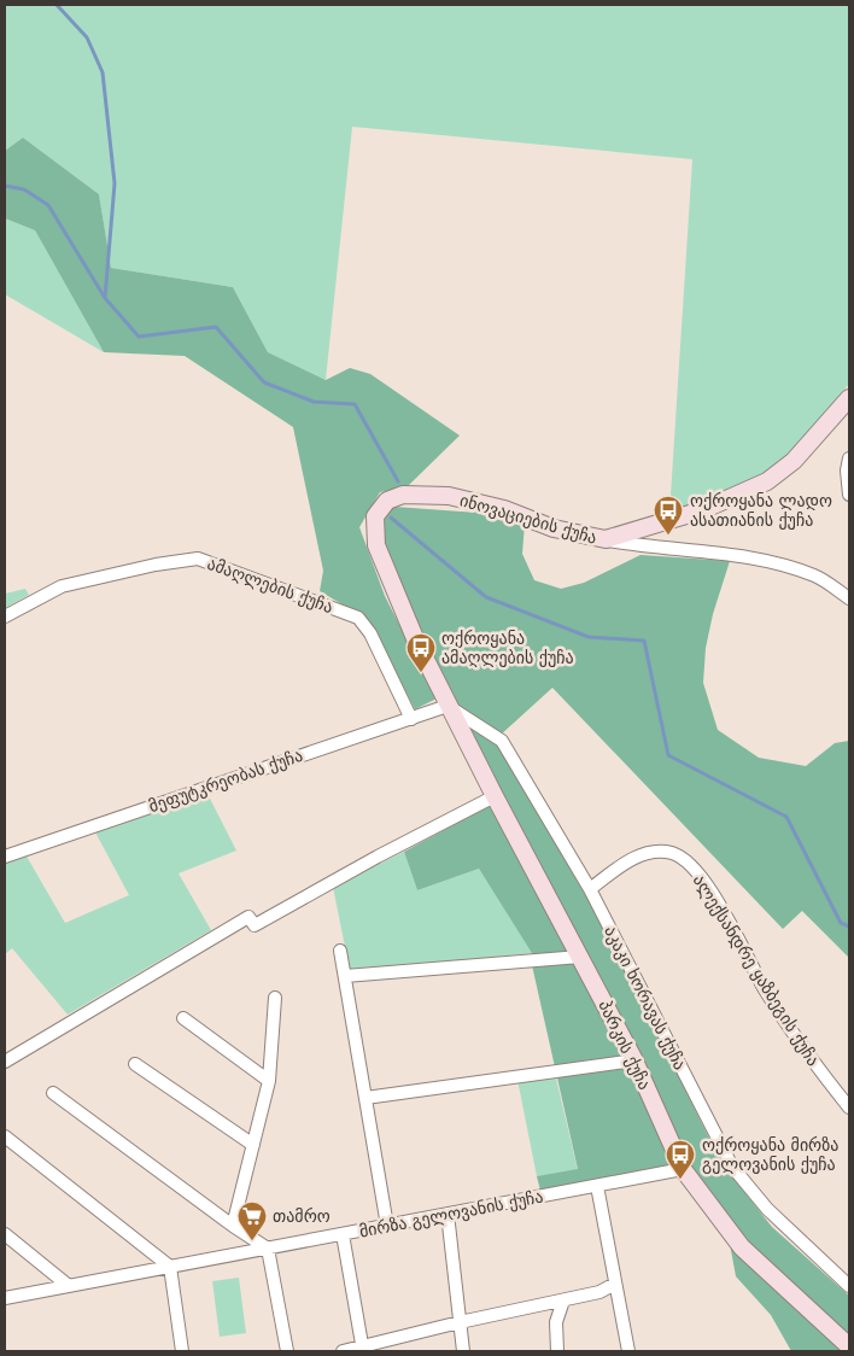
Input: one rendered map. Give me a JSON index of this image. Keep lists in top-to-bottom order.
{
  "streets": {
    "street": [
      "ინოვაციების ქუჩა",
      "ამაღლების ქუჩა",
      "მეფუტკრეობას ქუჩა",
      "ალექსანდრე ყაზბეგის ქუჩა",
      "აკაკი ხორავას ქუჩა",
      "პარკის ქუჩა",
      "მირზა გელოვანის ქუჩა"
    ]
  },
  "crossings": [
    ["ინოვაციების ქუჩა", "მეფუტკრეობას ქუჩა"],
    ["ინოვაციების ქუჩა", "აკაკი ხორავას ქუჩა"],
    ["ინოვაციების ქუჩა", "პარკის ქუჩა"],
    ["ამაღლების ქუჩა", "მეფუტკრეობას ქუჩა"],
    ["მეფუტკრეობას ქუჩა", "აკაკი ხორავას ქუჩა"],
    ["მეფუტკრეობას ქუჩა", "პარკის ქუჩა"],
    ["ალექსანდრე ყაზბეგის ქუჩა", "აკაკი ხორავას ქუჩა"],
    ["აკაკი ხორავას ქუჩა", "პარკის ქუჩა"],
    ["პარკის ქუჩა", "მირზა გელოვანის ქუჩა"]
  ],
  "places": {
    "bus stop": ["ოქროყანა ლადო ასათიანის ქუჩა", "ოქროყანა ამაღლების ქუჩა", "ოქროყანა მირზა გელოვანის ქუჩა"],
    "supermarket": ["თამრო"]
  }
}
